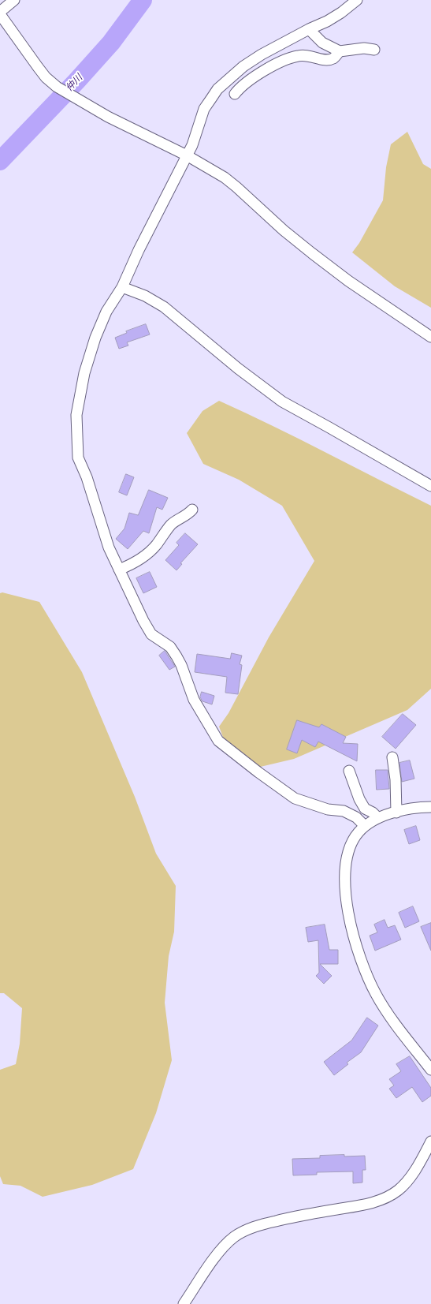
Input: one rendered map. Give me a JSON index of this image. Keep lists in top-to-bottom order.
{
  "water": ["仲川"]
}
